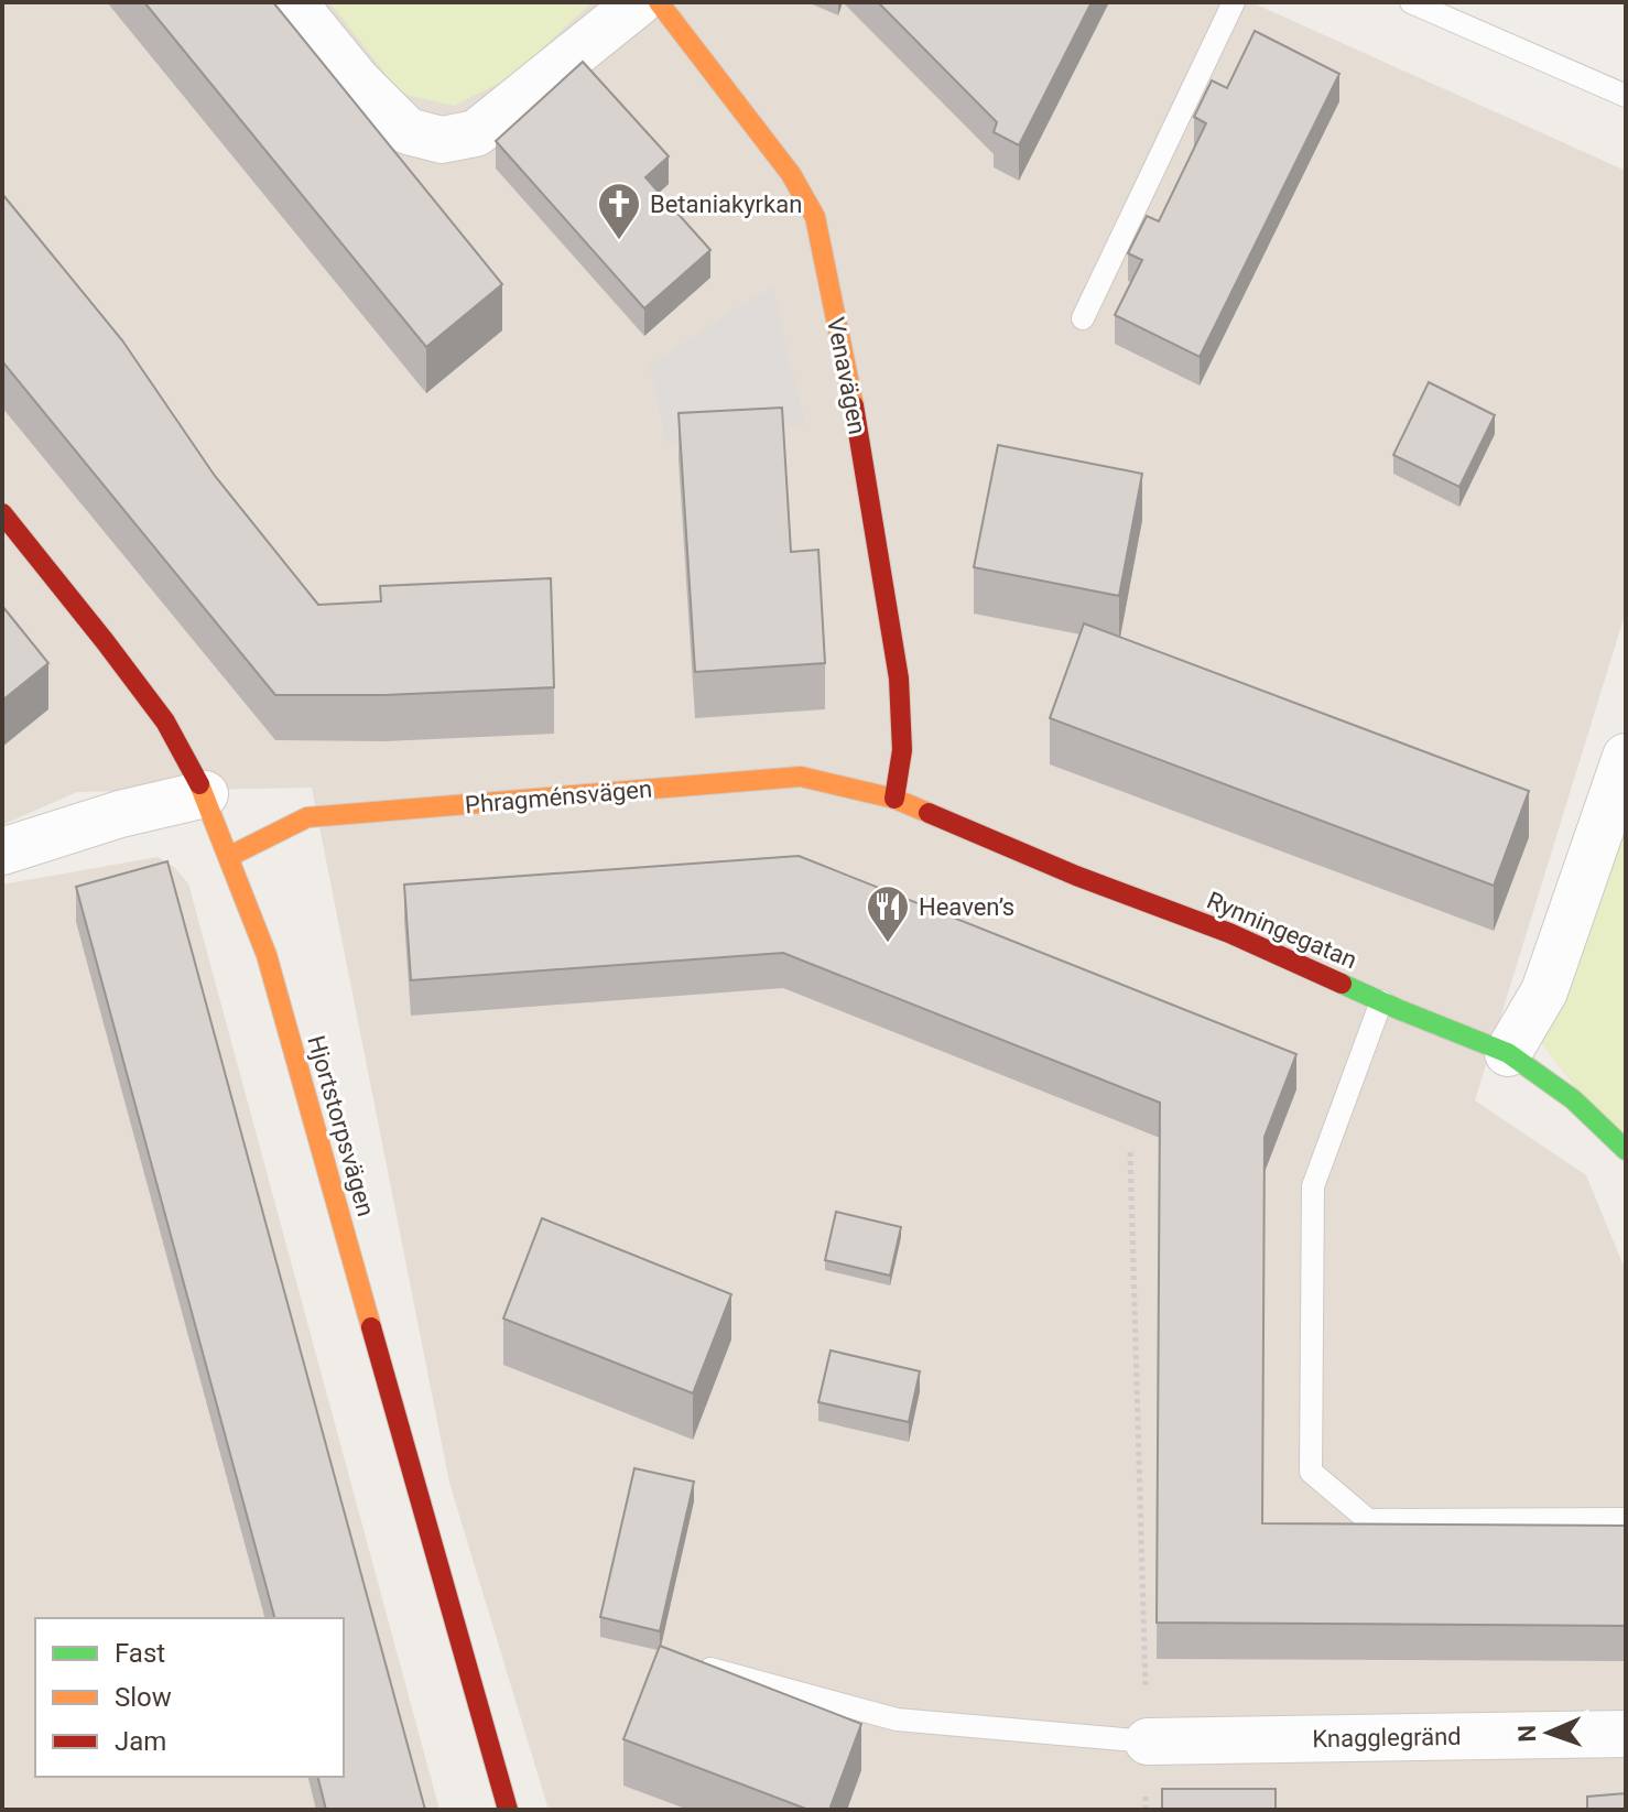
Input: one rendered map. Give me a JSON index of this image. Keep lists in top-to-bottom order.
{
  "streets": {
    "street": [
      "Venavägen",
      "Phragménsvägen",
      "Rynningegatan",
      "Hjortstorpsvägen",
      "Knagglegränd"
    ]
  },
  "crossings": [
    ["Venavägen", "Phragménsvägen"],
    ["Venavägen", "Rynningegatan"],
    ["Phragménsvägen", "Rynningegatan"],
    ["Phragménsvägen", "Hjortstorpsvägen"]
  ],
  "places": {
    "church": ["Betaniakyrkan"],
    "restaurant": ["Heaven’s"]
  },
  "legend": ["Fast", "Slow", "Jam"],
  "north": "left"
}
